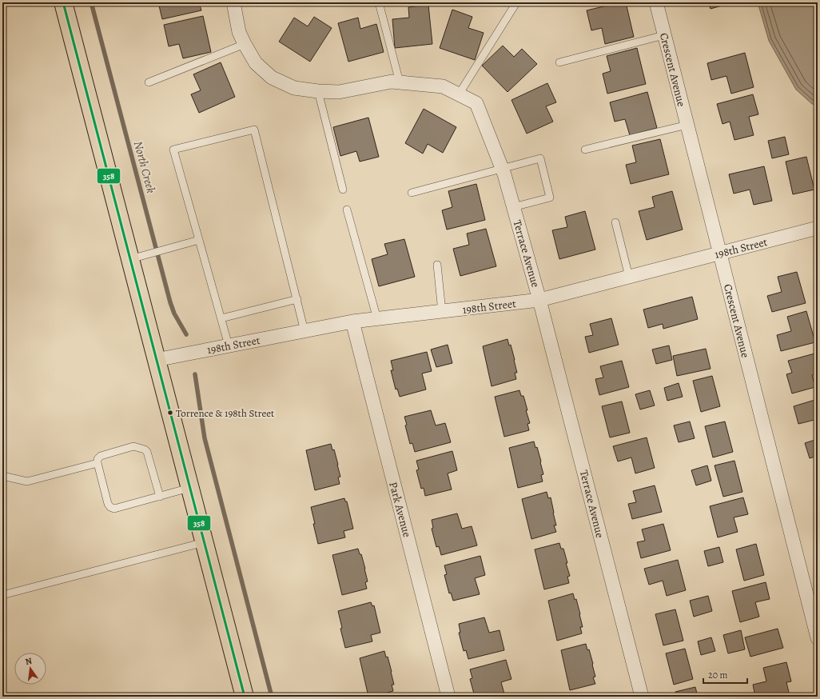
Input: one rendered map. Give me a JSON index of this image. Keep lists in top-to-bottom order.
{
  "streets": {
    "street": [
      "Crescent Avenue",
      "198th Street",
      "Terrace Avenue",
      "Park Avenue"
    ]
  },
  "crossings": [
    ["Crescent Avenue", "198th Street"],
    ["198th Street", "Terrace Avenue"],
    ["198th Street", "Park Avenue"]
  ],
  "water": ["North Creek"],
  "places": ["Torrence & 198th Street"],
  "lines": ["transit line 358"],
  "scale_bar": "20 m",
  "north": "top"
}
